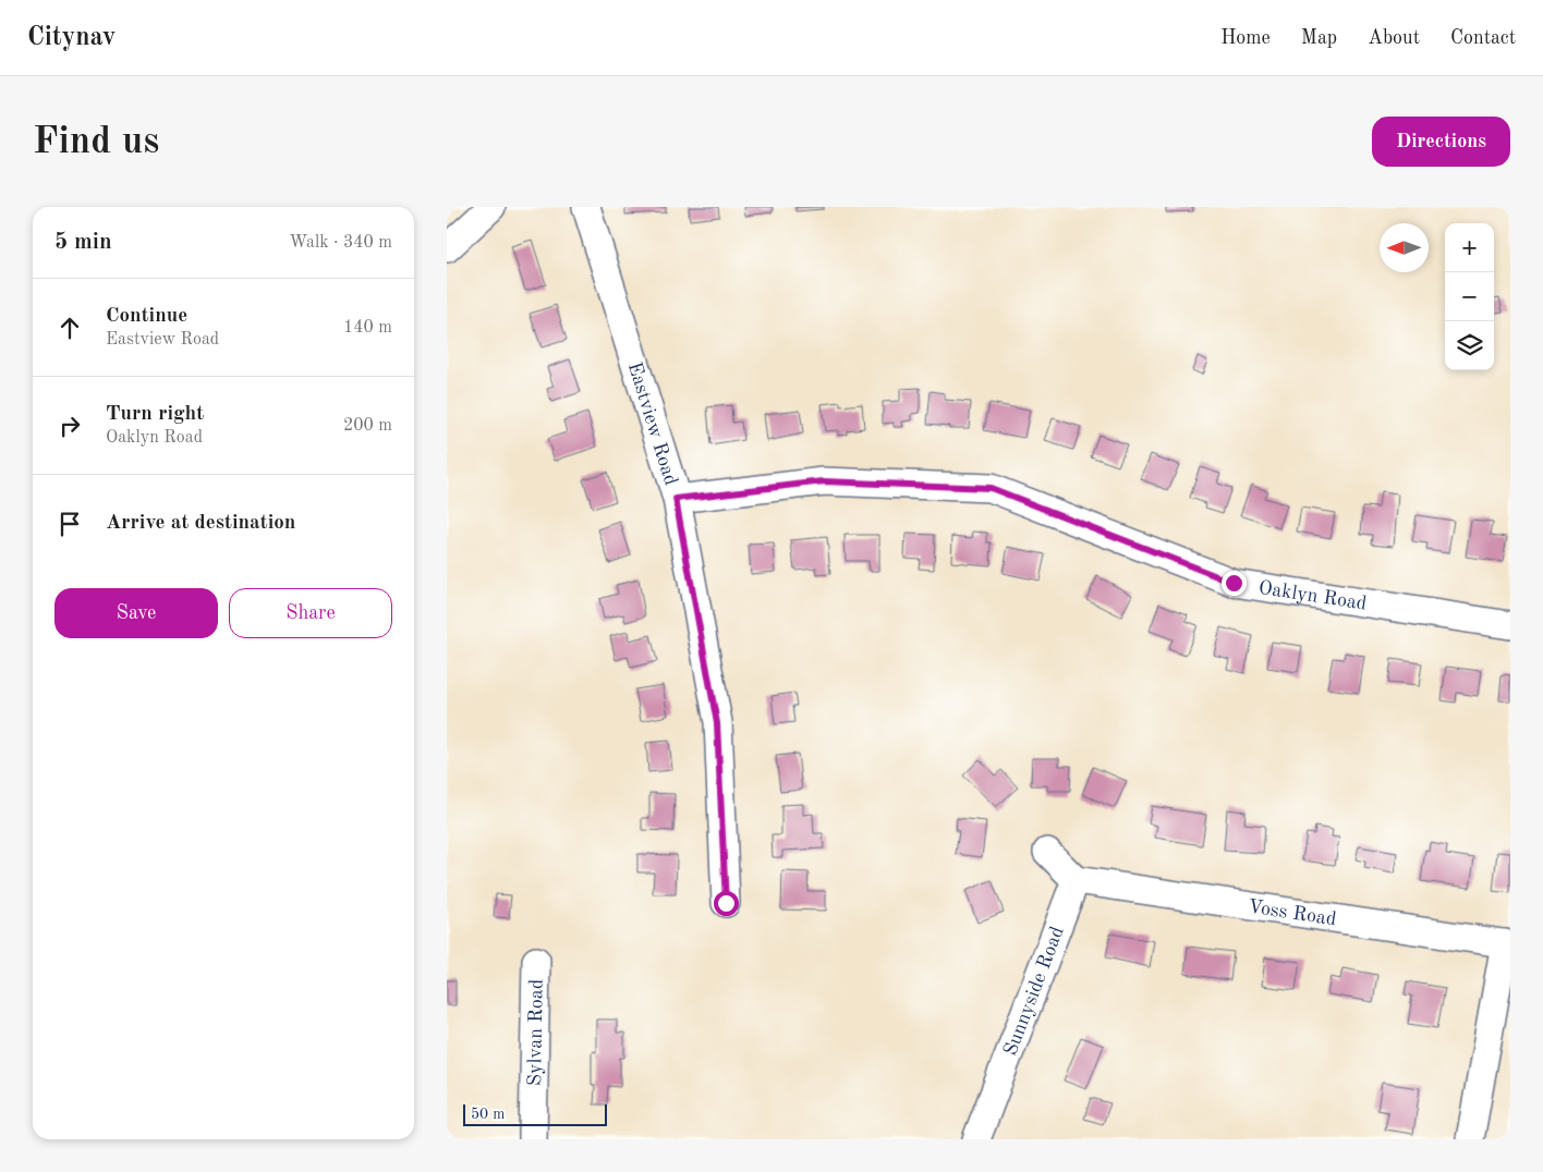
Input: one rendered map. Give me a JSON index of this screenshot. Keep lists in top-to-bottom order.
{
  "streets": {
    "street": [
      "Eastview Road",
      "Oaklyn Road",
      "Voss Road",
      "Sunnyside Road",
      "Sylvan Road"
    ]
  },
  "crossings": [
    ["Eastview Road", "Oaklyn Road"],
    ["Voss Road", "Sunnyside Road"]
  ],
  "scale_bar": "50 m",
  "north": "left",
  "page": {
    "header": "Citynav",
    "nav": [
      "Home",
      "Map",
      "About",
      "Contact"
    ],
    "buttons": [
      "Directions",
      ["Save", "Share"]
    ],
    "title": "Find us",
    "heading": ["5 min", "Walk · 340 m"],
    "map_buttons": ["+", "−"],
    "list": [
      ["Continue", "Eastview Road", "140 m"],
      ["Turn right", "Oaklyn Road", "200 m"],
      "Arrive at destination"
    ],
    "scale": "50 m"
  }
}
